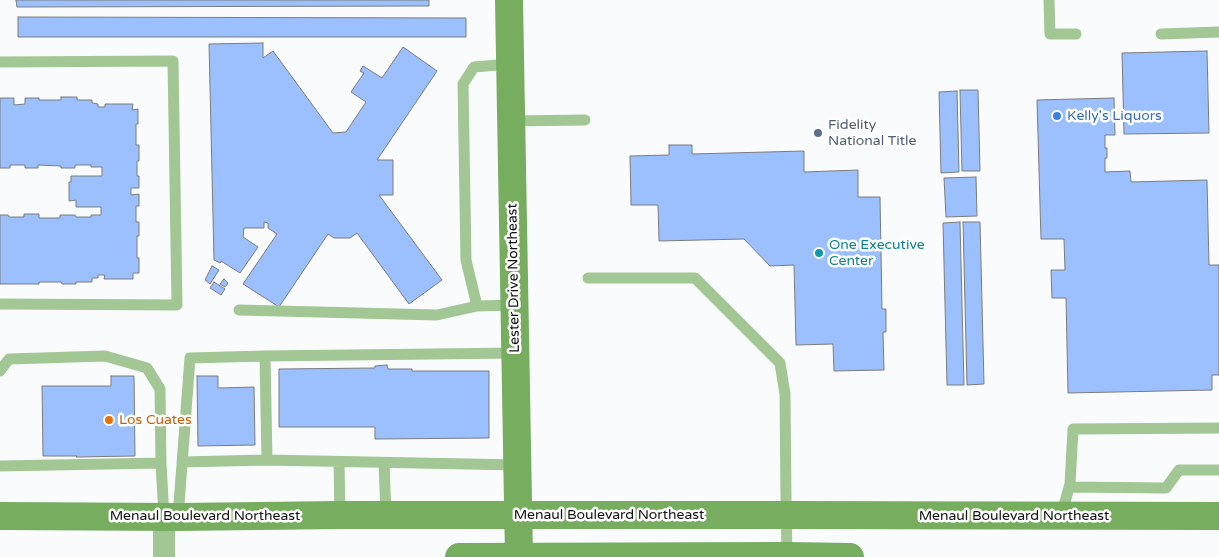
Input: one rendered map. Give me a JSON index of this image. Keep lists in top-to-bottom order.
{
  "streets": {
    "main road": ["Lester Drive Northeast", "Menaul Boulevard Northeast"]
  },
  "crossings": [
    ["Lester Drive Northeast", "Menaul Boulevard Northeast"]
  ],
  "places": [
    "Kelly's Liquors",
    "Fidelity National Title",
    "One Executive Center",
    "Los Cuates"
  ]
}
